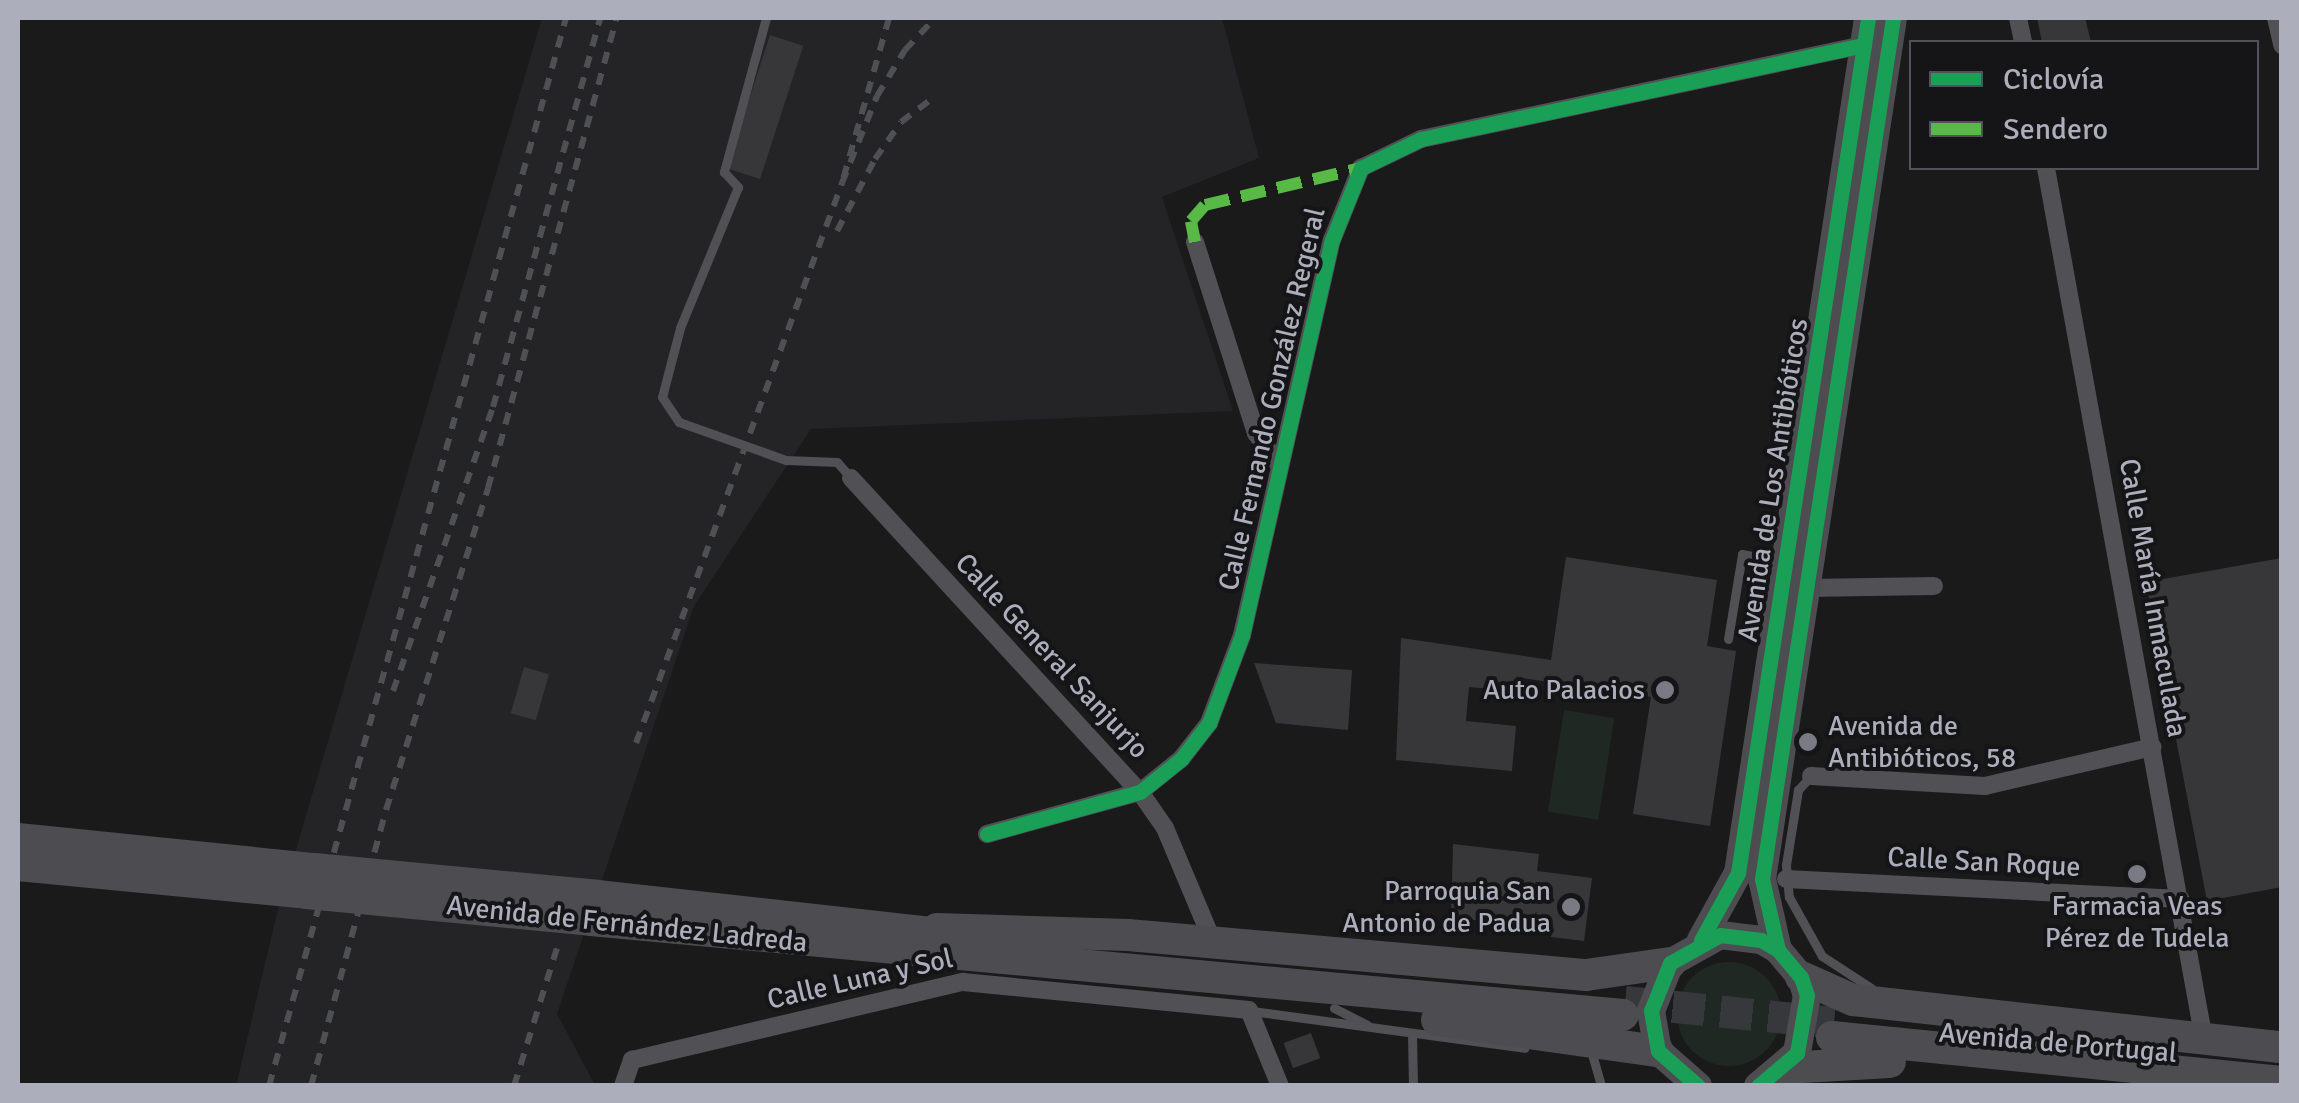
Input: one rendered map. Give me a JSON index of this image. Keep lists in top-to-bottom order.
{
  "streets": {
    "highway": ["Avenida de Fernández Ladreda", "Avenida de Portugal"],
    "main road": ["Avenida de Los Antibióticos"],
    "street": [
      "Calle Fernando González Regeral",
      "Calle María Inmaculada",
      "Calle General Sanjurjo",
      "Calle San Roque",
      "Calle Luna y Sol"
    ]
  },
  "crossings": [
    ["Calle Fernando González Regeral", "Avenida de Los Antibióticos"],
    ["Calle Fernando González Regeral", "Calle General Sanjurjo"],
    ["Calle María Inmaculada", "Calle San Roque"],
    ["Calle General Sanjurjo", "Avenida de Fernández Ladreda"],
    ["Calle General Sanjurjo", "Calle Luna y Sol"],
    ["Avenida de Fernández Ladreda", "Calle Luna y Sol"]
  ],
  "places": [
    "Auto Palacios",
    "Avenida de Antibióticos, 58",
    "Farmacia Veas Pérez de Tudela",
    "Parroquia San Antonio de Padua"
  ],
  "legend": ["Ciclovía", "Sendero"]
}
